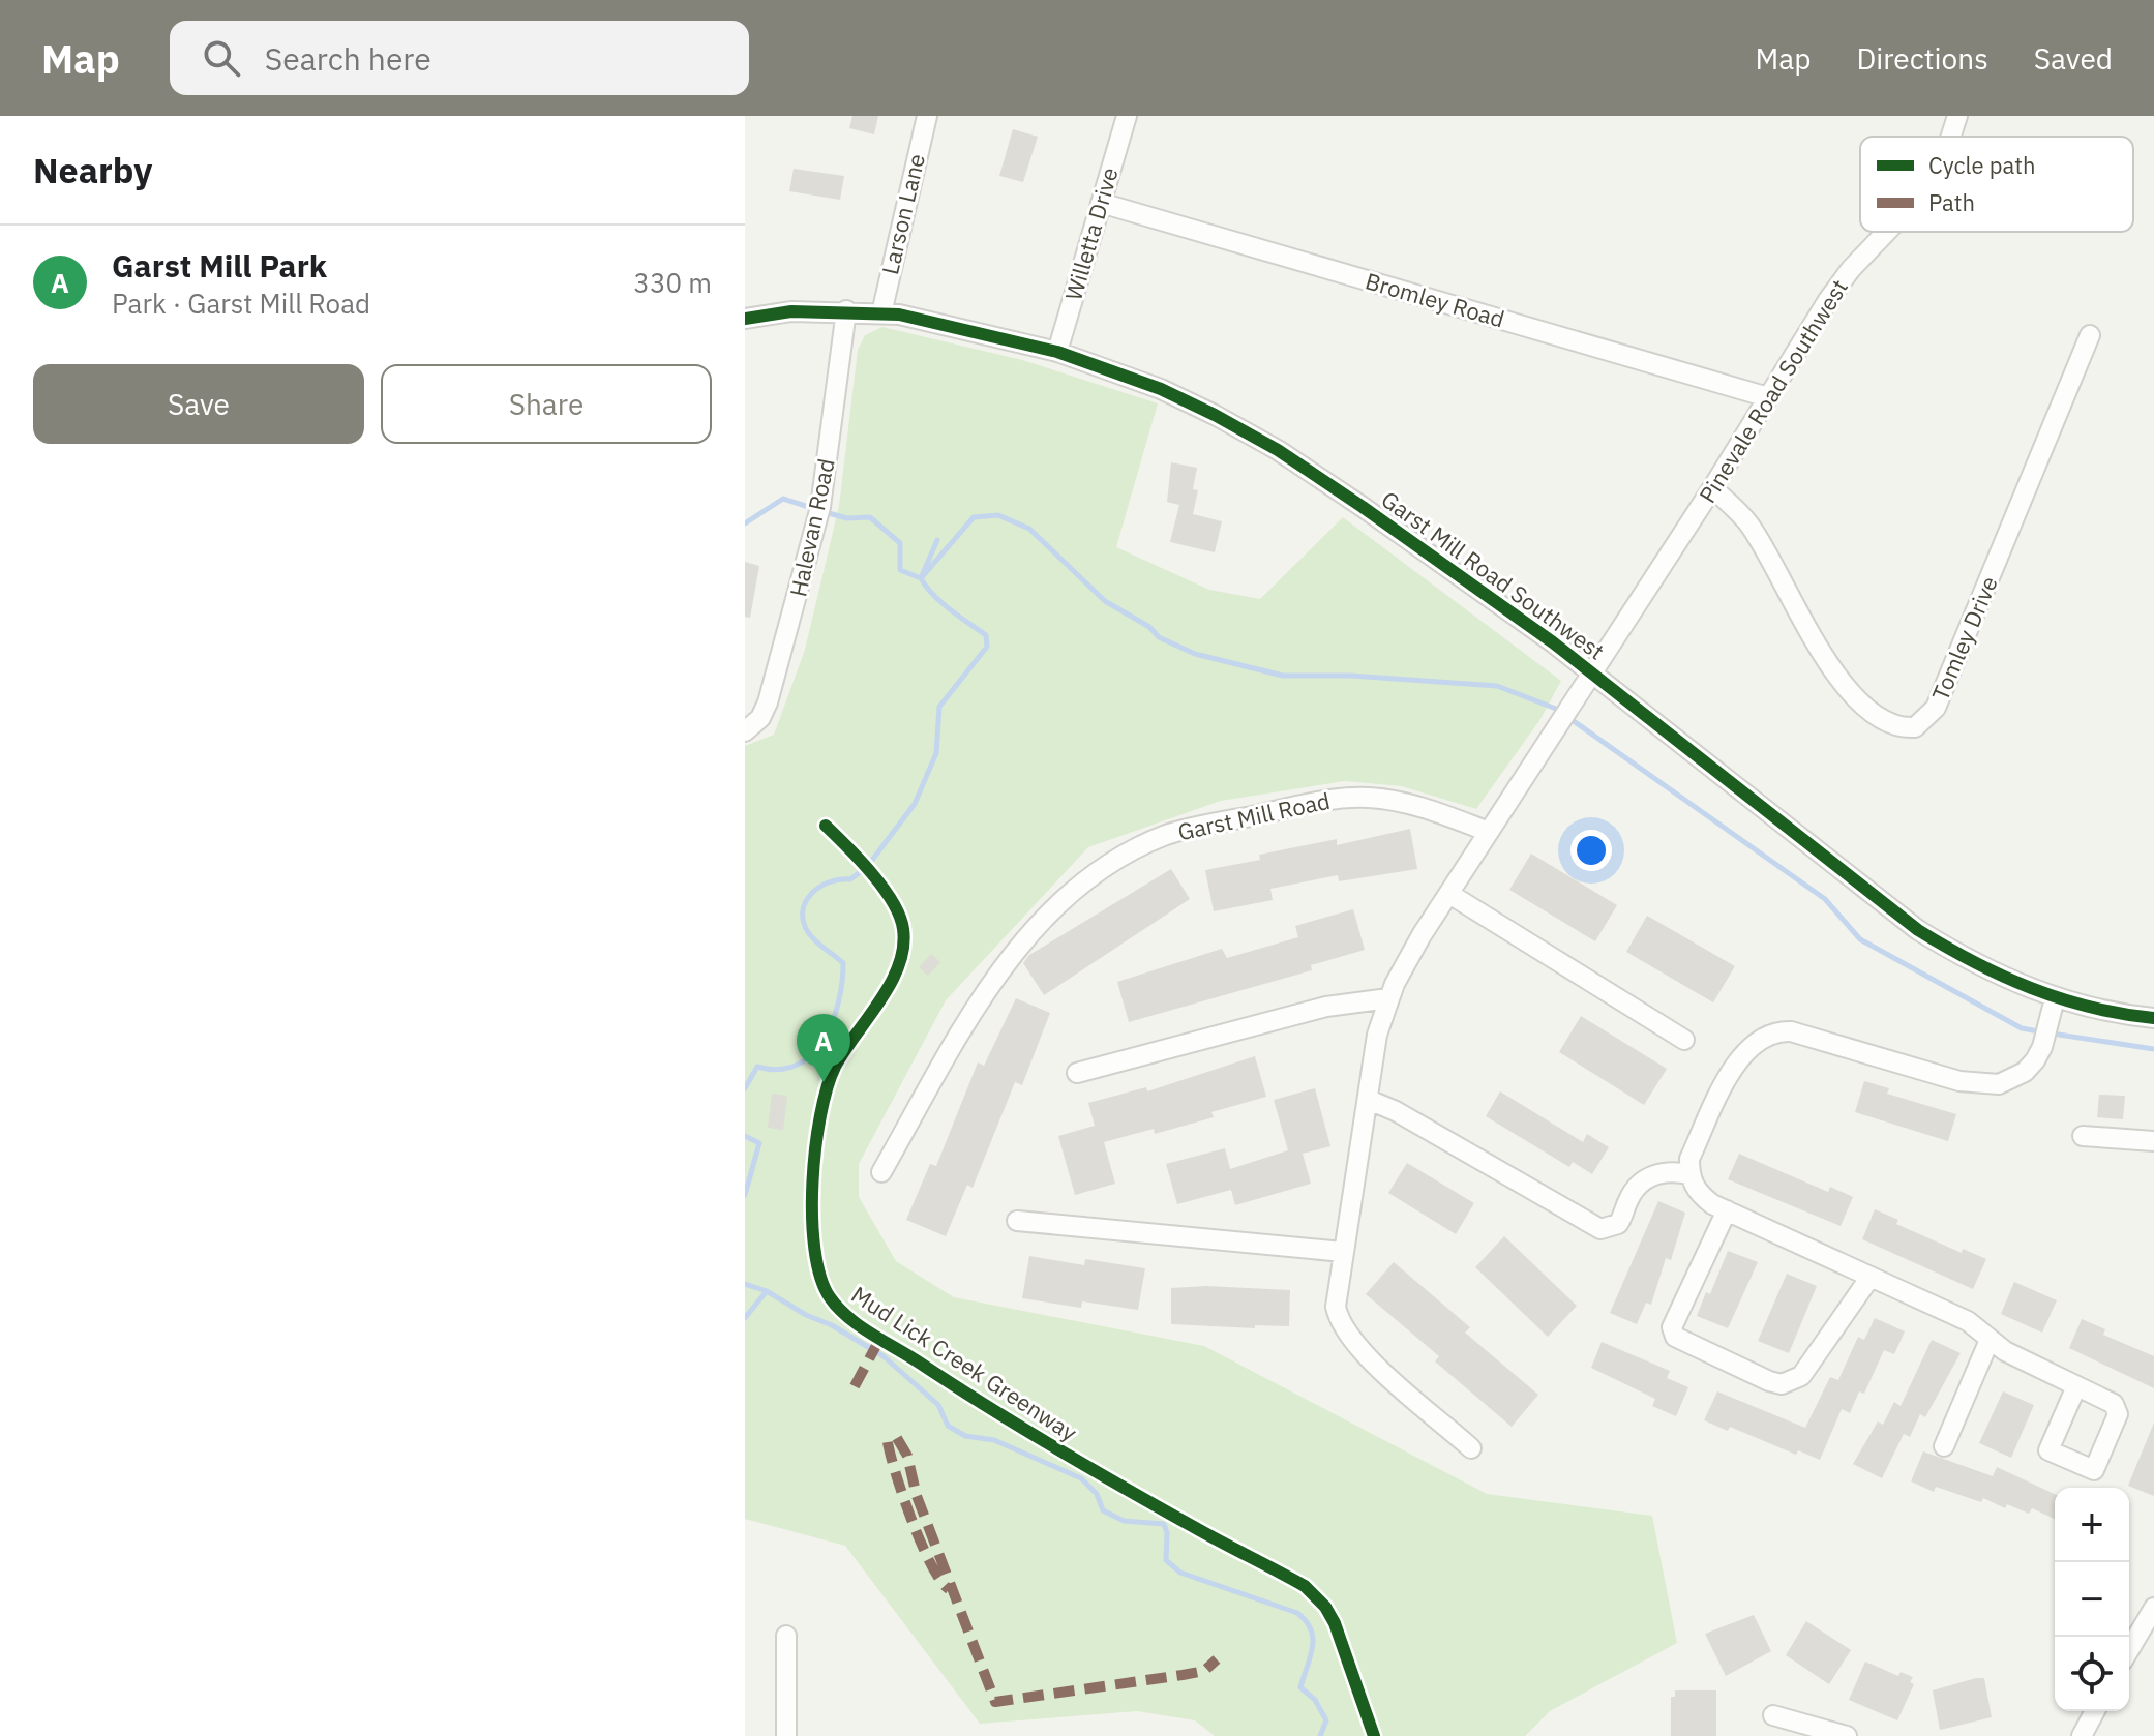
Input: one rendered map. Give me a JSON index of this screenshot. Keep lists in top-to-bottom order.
{
  "streets": {
    "street": [
      "Larson Lane",
      "Willetta Drive",
      "Bromley Road",
      "Pinevale Road Southwest",
      "Halevan Road",
      "Garst Mill Road Southwest",
      "Tomley Drive",
      "Garst Mill Road"
    ],
    "cycle path": ["Mud Lick Creek Greenway"]
  },
  "crossings": [
    ["Larson Lane", "Garst Mill Road Southwest"],
    ["Willetta Drive", "Bromley Road"],
    ["Willetta Drive", "Garst Mill Road Southwest"],
    ["Bromley Road", "Pinevale Road Southwest"],
    ["Pinevale Road Southwest", "Garst Mill Road Southwest"],
    ["Pinevale Road Southwest", "Tomley Drive"],
    ["Halevan Road", "Garst Mill Road Southwest"]
  ],
  "legend": ["Cycle path", "Path"],
  "page": {
    "header": "Map",
    "search": "Search here",
    "nav": ["Map", "Directions", "Saved"],
    "heading": "Nearby",
    "list": [
      {
        "mark": "A",
        "name": "Garst Mill Park",
        "note": "Park · Garst Mill Road",
        "value": "330 m"
      }
    ],
    "buttons": ["Save", "Share"],
    "pins": "A",
    "map_buttons": ["+", "−"]
  }
}
